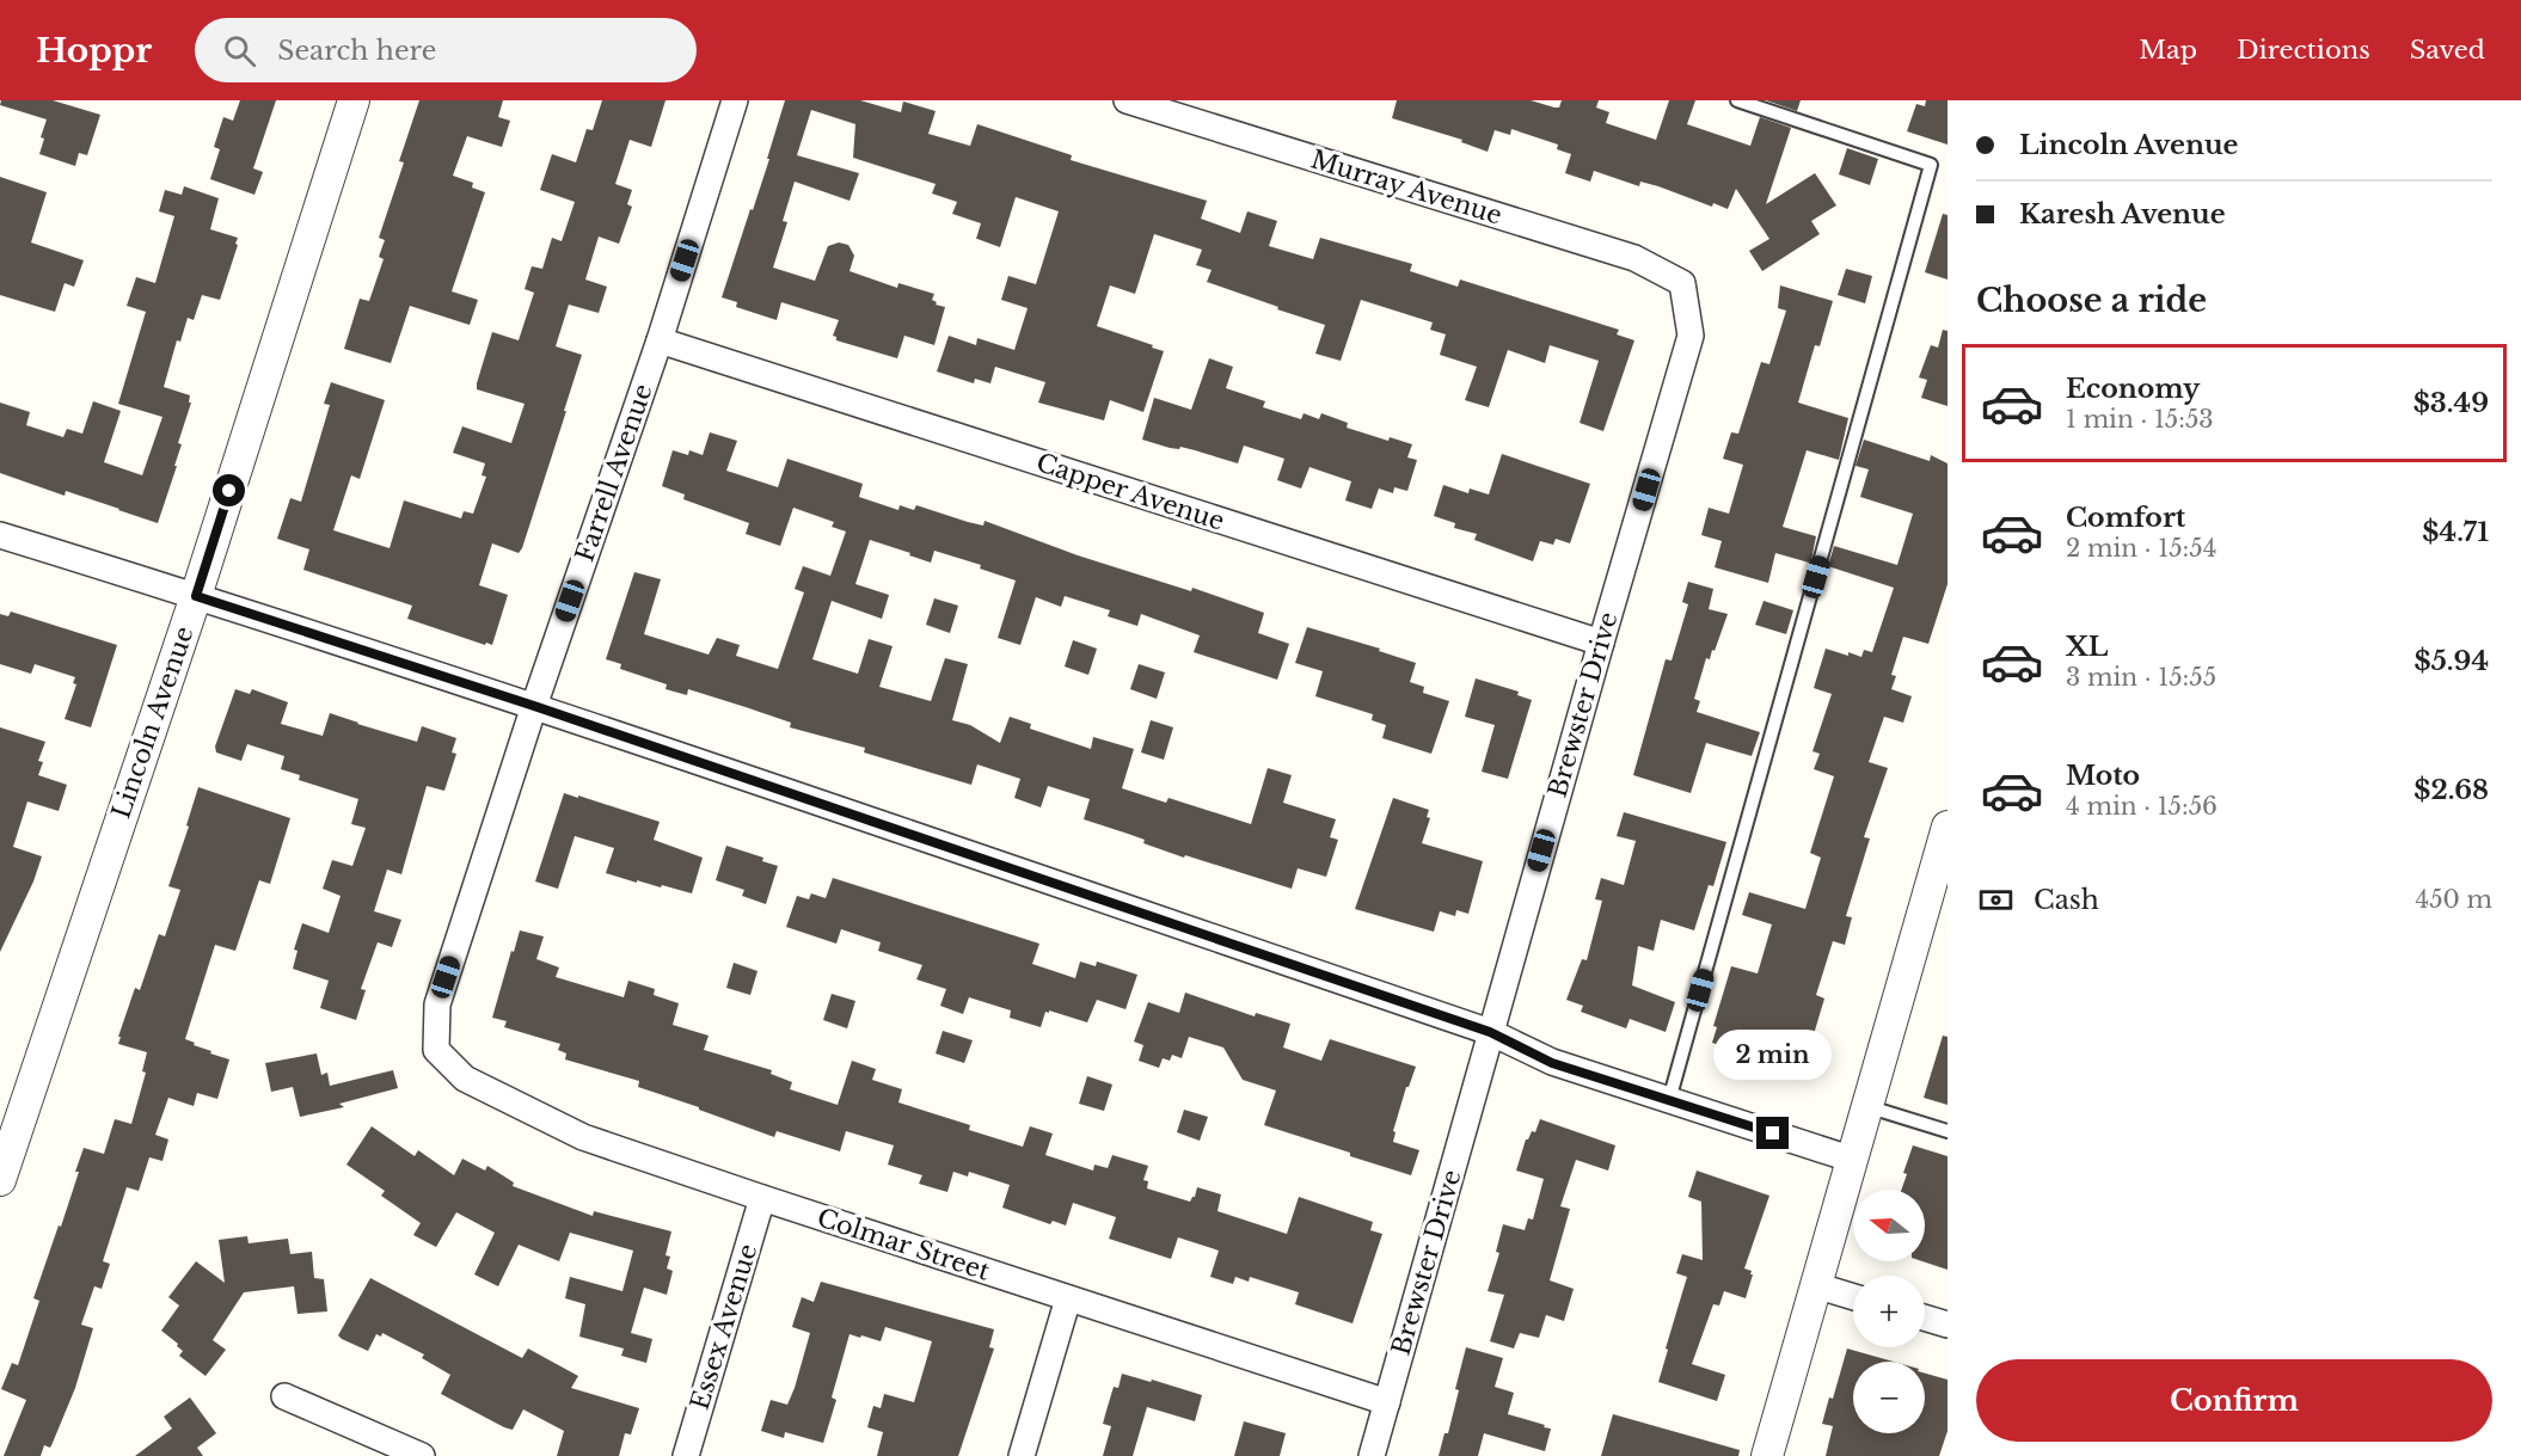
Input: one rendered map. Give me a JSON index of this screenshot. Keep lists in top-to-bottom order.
{
  "streets": {
    "street": [
      "Murray Avenue",
      "Farrell Avenue",
      "Capper Avenue",
      "Brewster Drive",
      "Lincoln Avenue",
      "Colmar Street",
      "Essex Avenue"
    ]
  },
  "crossings": [
    ["Murray Avenue", "Brewster Drive"],
    ["Farrell Avenue", "Capper Avenue"],
    ["Farrell Avenue", "Colmar Street"],
    ["Capper Avenue", "Brewster Drive"],
    ["Brewster Drive", "Colmar Street"],
    ["Colmar Street", "Essex Avenue"]
  ],
  "north": "left",
  "page": {
    "header": "Hoppr",
    "search": "Search here",
    "nav": ["Map", "Directions", "Saved"],
    "banner": ["Lincoln Avenue", "Karesh Avenue"],
    "heading": "Choose a ride",
    "list": [
      {
        "name": "Economy",
        "note": "1 min · 15:53",
        "value": "$3.49"
      },
      {
        "name": "Comfort",
        "note": "2 min · 15:54",
        "value": "$4.71"
      },
      {
        "name": "XL",
        "note": "3 min · 15:55",
        "value": "$5.94"
      },
      {
        "name": "Moto",
        "note": "4 min · 15:56",
        "value": "$2.68"
      }
    ],
    "pay": ["Cash", "450 m"],
    "bubble": "2 min",
    "map_buttons": ["+", "−"],
    "buttons": "Confirm"
  }
}
